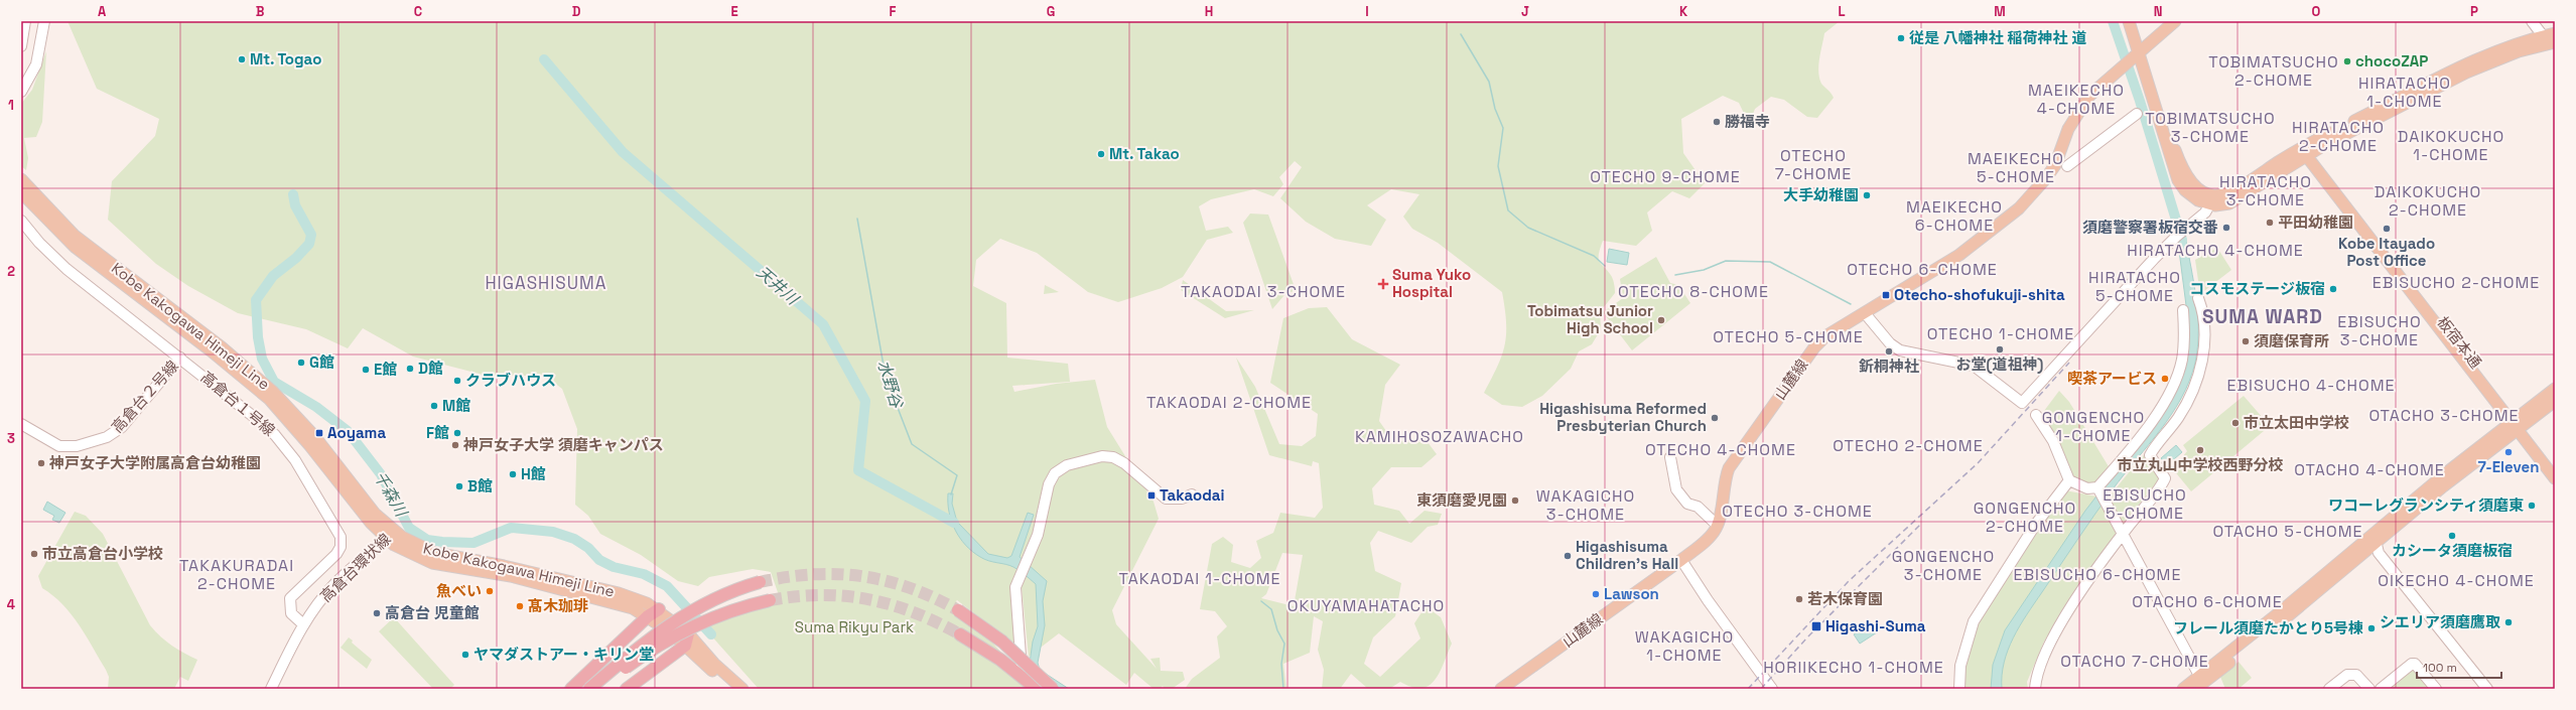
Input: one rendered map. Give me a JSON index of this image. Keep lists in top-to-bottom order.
{
  "streets": {
    "main road": ["Kobe Kakogawa Himeji Line", "板宿本通", "山麓線"],
    "street": ["高倉台２号線", "高倉台１号線", "高倉台環状線"]
  },
  "crossings": [
    ["Kobe Kakogawa Himeji Line", "高倉台環状線"],
    ["高倉台２号線", "高倉台１号線"],
    ["高倉台１号線", "高倉台環状線"]
  ],
  "districts": [
    "TOBIMATSUCHO 2-CHOME",
    "HIRATACHO 1-CHOME",
    "MAEIKECHO 4-CHOME",
    "TOBIMATSUCHO 3-CHOME",
    "HIRATACHO 2-CHOME",
    "DAIKOKUCHO 1-CHOME",
    "OTECHO 7-CHOME",
    "MAEIKECHO 5-CHOME",
    "OTECHO 9-CHOME",
    "HIRATACHO 3-CHOME",
    "DAIKOKUCHO 2-CHOME",
    "MAEIKECHO 6-CHOME",
    "HIRATACHO 4-CHOME",
    "OTECHO 6-CHOME",
    "HIRATACHO 5-CHOME",
    "EBISUCHO 2-CHOME",
    "HIGASHISUMA",
    "TAKAODAI 3-CHOME",
    "OTECHO 8-CHOME",
    "SUMA WARD",
    "EBISUCHO 3-CHOME",
    "OTECHO 1-CHOME",
    "OTECHO 5-CHOME",
    "EBISUCHO 4-CHOME",
    "TAKAODAI 2-CHOME",
    "OTACHO 3-CHOME",
    "GONGENCHO 1-CHOME",
    "KAMIHOSOZAWACHO",
    "OTECHO 2-CHOME",
    "OTECHO 4-CHOME",
    "OTACHO 4-CHOME",
    "EBISUCHO 5-CHOME",
    "WAKAGICHO 3-CHOME",
    "GONGENCHO 2-CHOME",
    "OTECHO 3-CHOME",
    "OTACHO 5-CHOME",
    "GONGENCHO 3-CHOME",
    "TAKAKURADAI 2-CHOME",
    "EBISUCHO 6-CHOME",
    "TAKAODAI 1-CHOME",
    "OIKECHO 4-CHOME",
    "OTACHO 6-CHOME",
    "OKUYAMAHATACHO",
    "WAKAGICHO 1-CHOME",
    "OTACHO 7-CHOME",
    "HORIIKECHO 1-CHOME"
  ],
  "water": ["天井川", "水野谷", "千森川"],
  "parks": ["Suma Rikyu Park"],
  "places": {
    "other": [
      "従是 八幡神社 稲荷神社 道",
      "Mt. Togao",
      "chocoZAP",
      "勝福寺",
      "Mt. Takao",
      "大手幼稚園",
      "平田幼稚園",
      "須磨警察署板宿交番",
      "Kobe Itayado Post Office",
      "コスモステージ板宿",
      "Tobimatsu Junior High School",
      "須磨保育所",
      "お堂(道祖神)",
      "釿桐神社",
      "G館",
      "D館",
      "E館",
      "喫茶アービス",
      "クラブハウス",
      "M館",
      "Higashisuma Reformed Presbyterian Church",
      "市立太田中学校",
      "F館",
      "神戸女子大学 須磨キャンパス",
      "市立丸山中学校西野分校",
      "7-Eleven",
      "神戸女子大学附属高倉台幼稚園",
      "H館",
      "B館",
      "東須磨愛児園",
      "ワコーレグランシティ須磨東",
      "カシータ須磨板宿",
      "市立高倉台小学校",
      "Higashisuma Children's Hall",
      "魚べい",
      "Lawson",
      "若木保育園",
      "髙木珈琲",
      "高倉台 児童館",
      "シエリア須磨鷹取",
      "フレール須磨たかとり5号棟",
      "ヤマダストアー・キリン堂"
    ],
    "health": ["Suma Yuko Hospital"],
    "transit": [
      "Otecho-shofukuji-shita",
      "Aoyama",
      "Takaodai",
      "Higashi-Suma"
    ]
  },
  "scale_bar": "100 m",
  "grid": {
    "columns": [
      "A",
      "B",
      "C",
      "D",
      "E",
      "F",
      "G",
      "H",
      "I",
      "J",
      "K",
      "L",
      "M",
      "N",
      "O",
      "P"
    ],
    "rows": [
      "1",
      "2",
      "3",
      "4"
    ]
  }
}
